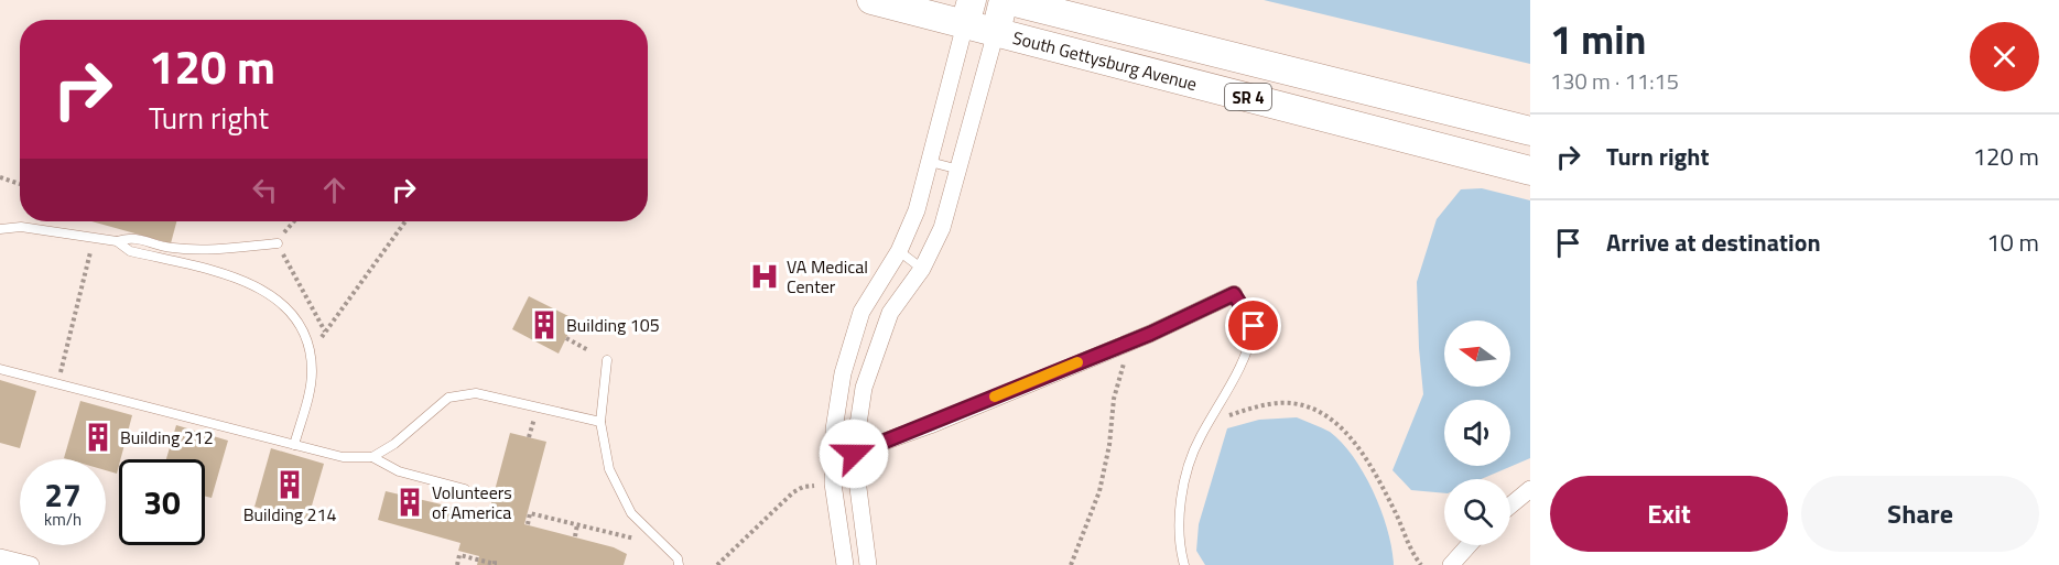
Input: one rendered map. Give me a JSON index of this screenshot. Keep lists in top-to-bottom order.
{
  "streets": {
    "main road": ["South Gettysburg Avenue", "SR 4"]
  },
  "places": {
    "hospital": ["VA Medical Center"],
    "building": [
      "Building 105",
      "Building 212",
      "Building 214",
      "Volunteers of America"
    ]
  },
  "north": "left",
  "page": {
    "heading": ["1 min", "130 m · 11:15"],
    "turn": ["120 m", "Turn right"],
    "list": [
      {
        "name": "Turn right",
        "value": "120 m"
      },
      {
        "name": "Arrive at destination",
        "value": "10 m"
      }
    ],
    "speed": "27 km/h",
    "limit": "30",
    "buttons": ["Exit", "Share"]
  }
}
